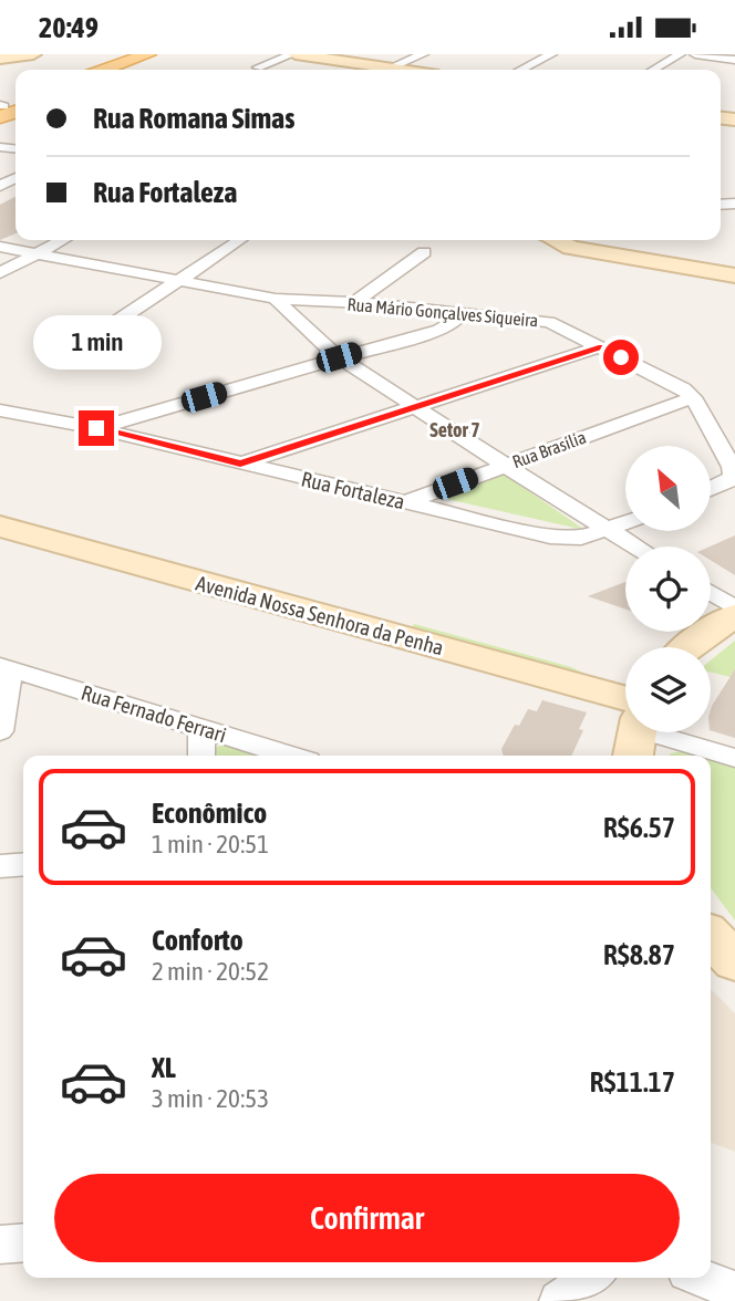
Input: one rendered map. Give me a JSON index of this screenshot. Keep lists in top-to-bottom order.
{
  "streets": {
    "street": [
      "Rua Mário Gonçalves Siqueira",
      "Rua Brasília",
      "Rua Fortaleza",
      "Avenida Nossa Senhora da Penha",
      "Rua Fernado Ferrari"
    ]
  },
  "crossings": [
    ["Rua Mário Gonçalves Siqueira", "Rua Brasília"],
    ["Rua Brasília", "Rua Fortaleza"]
  ],
  "districts": ["Setor 7"],
  "north": "top left",
  "page": {
    "status": "20:49",
    "banner": ["Rua Romana Simas", "Rua Fortaleza"],
    "bubble": "1 min",
    "list": [
      {
        "name": "Econômico",
        "note": "1 min · 20:51",
        "value": "R$6.57"
      },
      {
        "name": "Conforto",
        "note": "2 min · 20:52",
        "value": "R$8.87"
      },
      {
        "name": "XL",
        "note": "3 min · 20:53",
        "value": "R$11.17"
      }
    ],
    "buttons": "Confirmar"
  }
}
